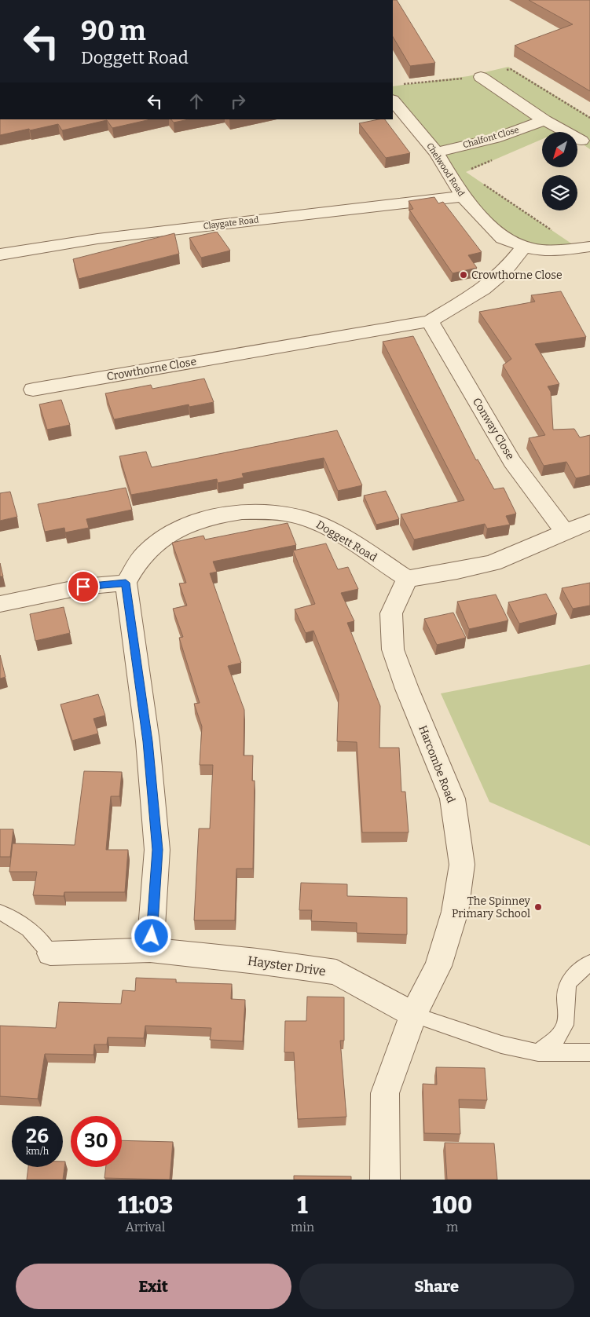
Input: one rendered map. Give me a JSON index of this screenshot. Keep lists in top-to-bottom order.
{
  "streets": {
    "street": [
      "Chalfont Close",
      "Chelwood Road",
      "Claygate Road",
      "Crowthorne Close",
      "Conway Close",
      "Doggett Road",
      "Harcombe Road",
      "Hayster Drive"
    ]
  },
  "crossings": [
    ["Chalfont Close", "Chelwood Road"],
    ["Chelwood Road", "Claygate Road"],
    ["Chelwood Road", "Crowthorne Close"],
    ["Crowthorne Close", "Conway Close"],
    ["Doggett Road", "Harcombe Road"],
    ["Harcombe Road", "Hayster Drive"]
  ],
  "places": ["Crowthorne Close", "The Spinney Primary School"],
  "north": "bottom left",
  "page": {
    "turn": ["90 m", "Doggett Road"],
    "speed": "26 km/h",
    "limit": "30",
    "eta": [
      "11:03",
      "Arrival",
      "1",
      "min",
      "100",
      "m"
    ],
    "buttons": ["Exit", "Share"]
  }
}
